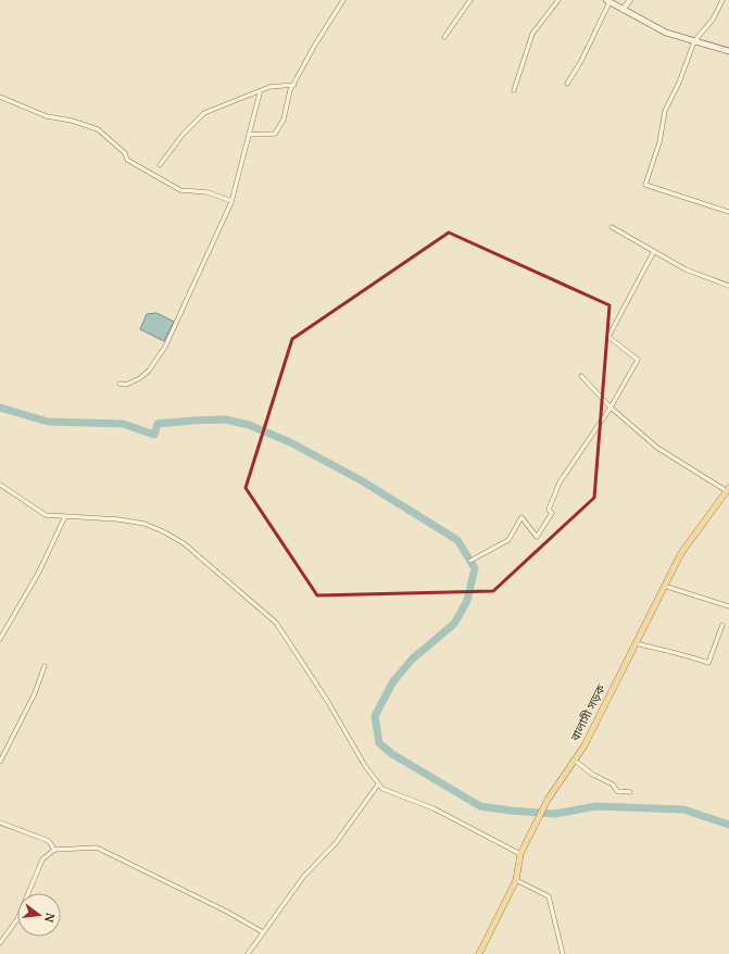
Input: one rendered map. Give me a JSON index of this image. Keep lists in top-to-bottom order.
{
  "streets": {
    "main road": ["বালাসী সড়ক"]
  },
  "north": "right"
}
